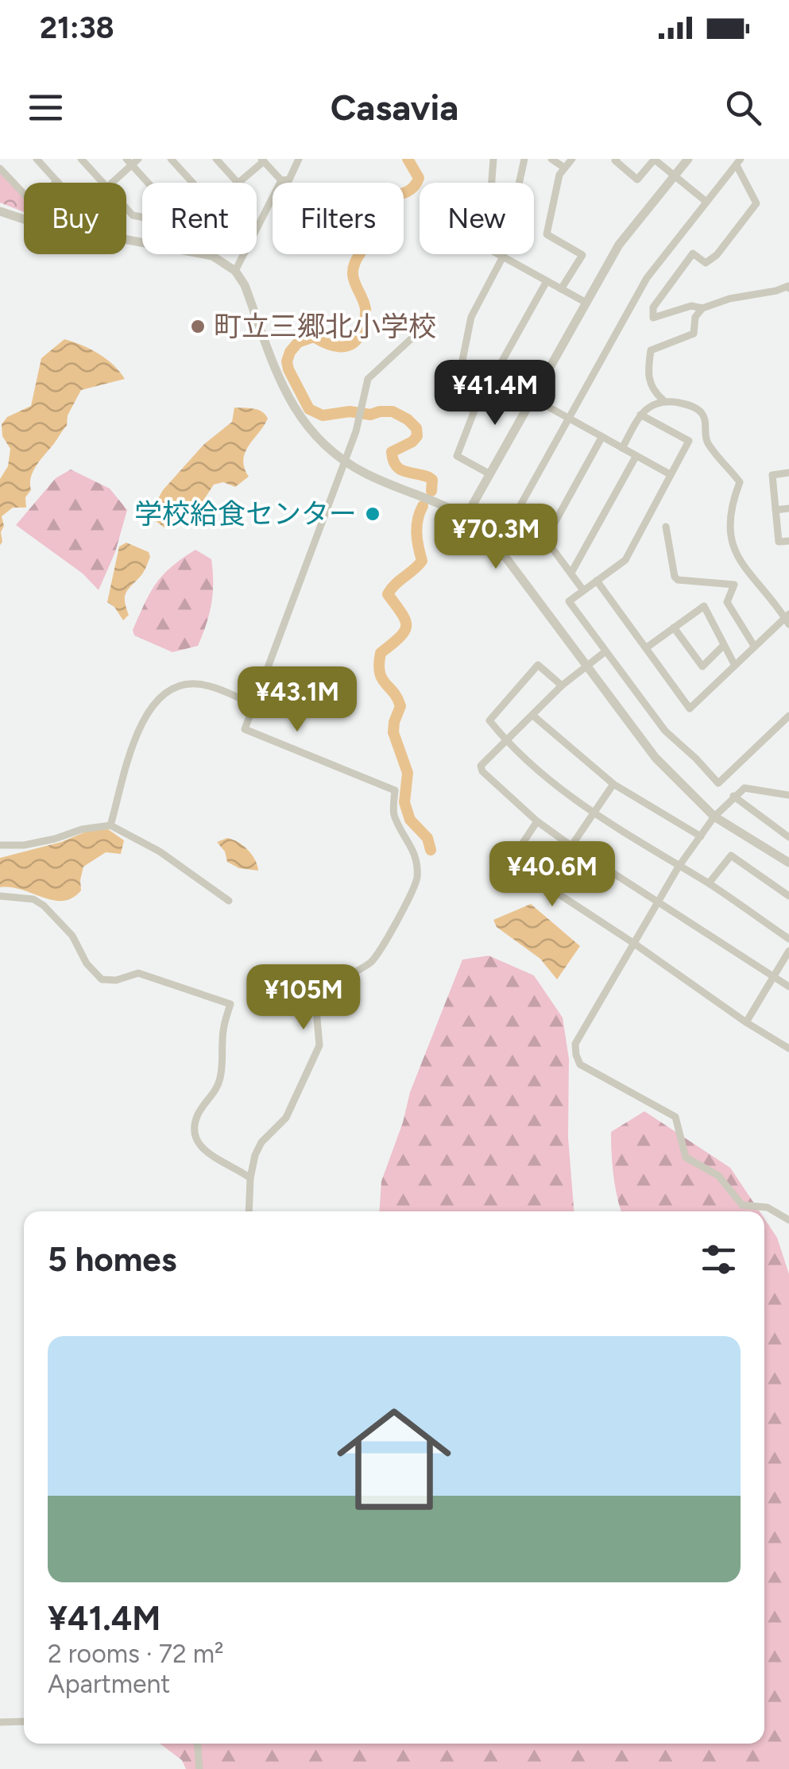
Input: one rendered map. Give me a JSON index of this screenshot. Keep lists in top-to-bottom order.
{
  "places": ["町立三郷北小学校", "学校給食センター"],
  "page": {
    "status": "21:38",
    "header": "Casavia",
    "chip": [
      "Buy",
      "Rent",
      "Filters",
      "New"
    ],
    "price": [
      "¥41.4M",
      "¥70.3M",
      "¥43.1M",
      "¥40.6M",
      "¥105M"
    ],
    "heading": "5 homes",
    "list": [
      {
        "name": "¥41.4M",
        "note": "2 rooms · 72 m² · Apartment"
      }
    ]
  }
}
